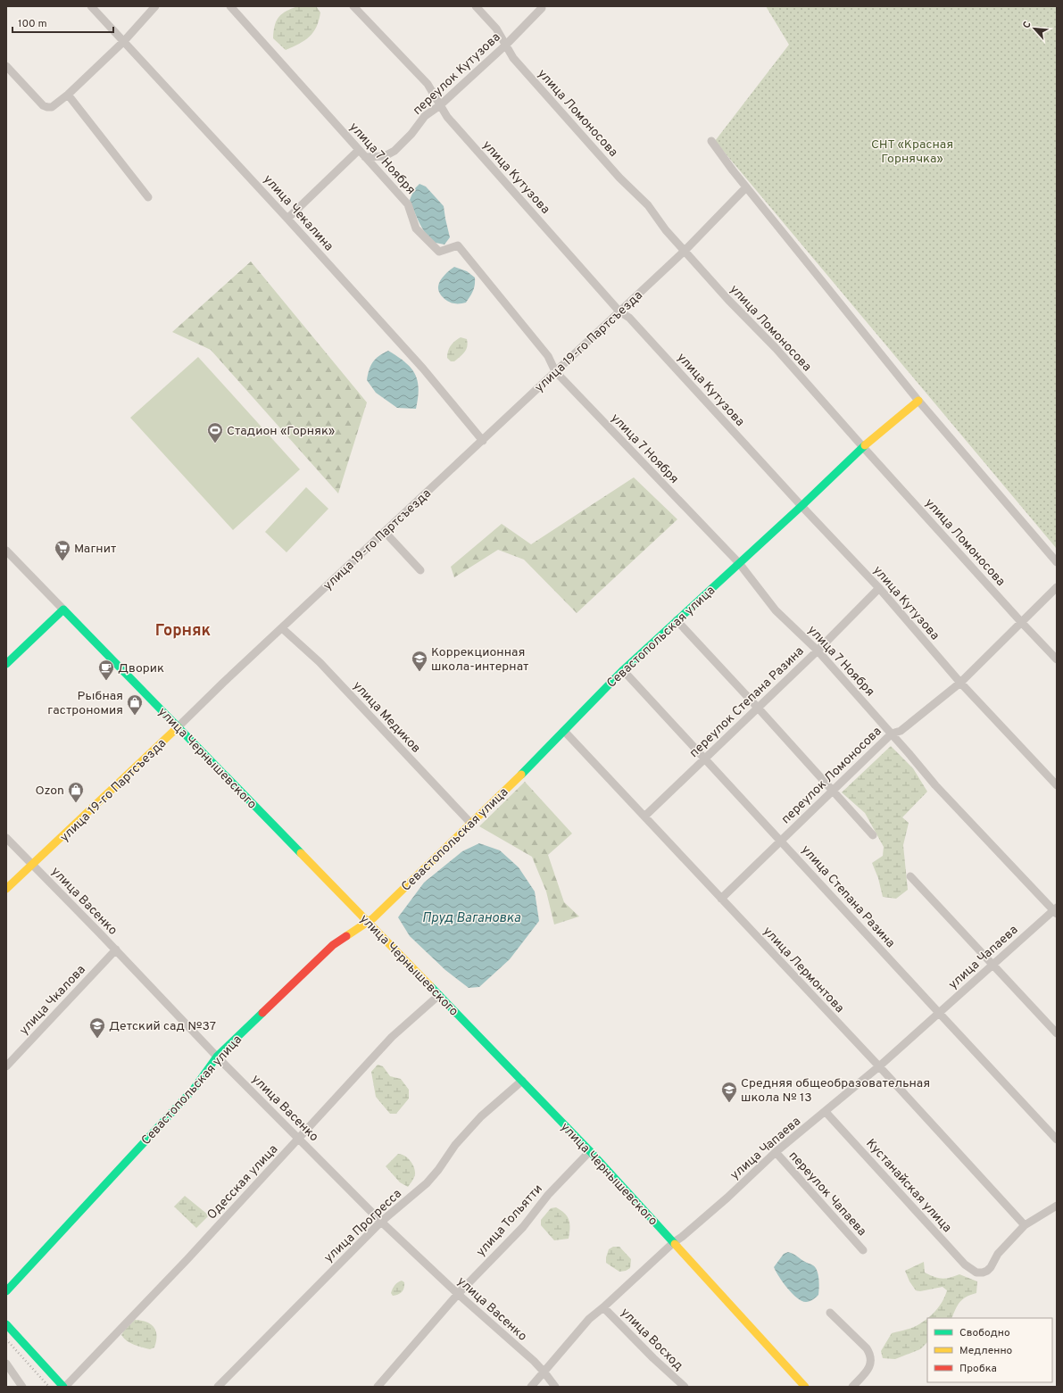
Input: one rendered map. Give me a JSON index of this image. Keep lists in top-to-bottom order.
{
  "streets": {
    "street": [
      "переулок Кутузова",
      "улица Ломоносова",
      "улица 7 Ноября",
      "улица Кутузова",
      "улица Чекалина",
      "улица 19-го Партсъезда",
      "Севастопольская улица",
      "переулок Степана Разина",
      "улица Медиков",
      "улица Чернышевского",
      "переулок Ломоносова",
      "улица Степана Разина",
      "улица Васенко",
      "улица Чапаева",
      "улица Лермонтова",
      "улица Чкалова",
      "Одесская улица",
      "Кустанайская улица",
      "переулок Чапаева",
      "улица Тольятти",
      "улица Прогресса",
      "улица Восход"
    ]
  },
  "crossings": [
    ["переулок Кутузова", "улица Ломоносова"],
    ["переулок Кутузова", "улица 7 Ноября"],
    ["переулок Кутузова", "улица Кутузова"],
    ["улица Ломоносова", "улица 19-го Партсъезда"],
    ["улица Ломоносова", "Севастопольская улица"],
    ["улица Ломоносова", "переулок Ломоносова"],
    ["улица 7 Ноября", "улица 19-го Партсъезда"],
    ["улица 7 Ноября", "Севастопольская улица"],
    ["улица 7 Ноября", "переулок Степана Разина"],
    ["улица 7 Ноября", "переулок Ломоносова"],
    ["улица 7 Ноября", "улица Чапаева"],
    ["улица Кутузова", "улица 19-го Партсъезда"],
    ["улица Кутузова", "Севастопольская улица"],
    ["улица Кутузова", "переулок Степана Разина"],
    ["улица Кутузова", "переулок Ломоносова"],
    ["улица Чекалина", "улица 19-го Партсъезда"],
    ["улица 19-го Партсъезда", "улица Медиков"],
    ["улица 19-го Партсъезда", "улица Чернышевского"],
    ["улица 19-го Партсъезда", "улица Васенко"],
    ["Севастопольская улица", "улица Медиков"],
    ["Севастопольская улица", "улица Чернышевского"],
    ["Севастопольская улица", "улица Степана Разина"],
    ["Севастопольская улица", "улица Васенко"],
    ["Севастопольская улица", "улица Лермонтова"],
    ["переулок Степана Разина", "улица Степана Разина"],
    ["переулок Степана Разина", "улица Лермонтова"],
    ["улица Чернышевского", "улица Чапаева"],
    ["улица Чернышевского", "Одесская улица"],
    ["улица Чернышевского", "улица Тольятти"],
    ["улица Чернышевского", "улица Прогресса"],
    ["переулок Ломоносова", "улица Степана Разина"],
    ["переулок Ломоносова", "улица Лермонтова"],
    ["улица Степана Разина", "улица Чапаева"],
    ["улица Васенко", "улица Чапаева"],
    ["улица Васенко", "улица Чкалова"],
    ["улица Васенко", "Одесская улица"],
    ["улица Васенко", "улица Тольятти"],
    ["улица Васенко", "улица Прогресса"],
    ["улица Чапаева", "улица Лермонтова"],
    ["улица Чапаева", "Кустанайская улица"],
    ["улица Чапаева", "переулок Чапаева"],
    ["улица Чапаева", "улица Восход"],
    ["улица Лермонтова", "Кустанайская улица"]
  ],
  "districts": ["Горняк"],
  "water": ["Пруд Вагановка"],
  "parks": ["СНТ «Красная Горнячка»"],
  "places": {
    "sports": ["Стадион «Горняк»"],
    "supermarket": ["Магнит"],
    "school or university": ["Коррекционная школа-интернат", "Детский сад №37", "Средняя общеобразовательная школа № 13"],
    "cafe": ["Дворик"],
    "shop": ["Рыбная гастрономия", "Ozon"]
  },
  "legend": ["Свободно", "Медленно", "Пробка"],
  "scale_bar": "100 m",
  "north": "top left"
}
